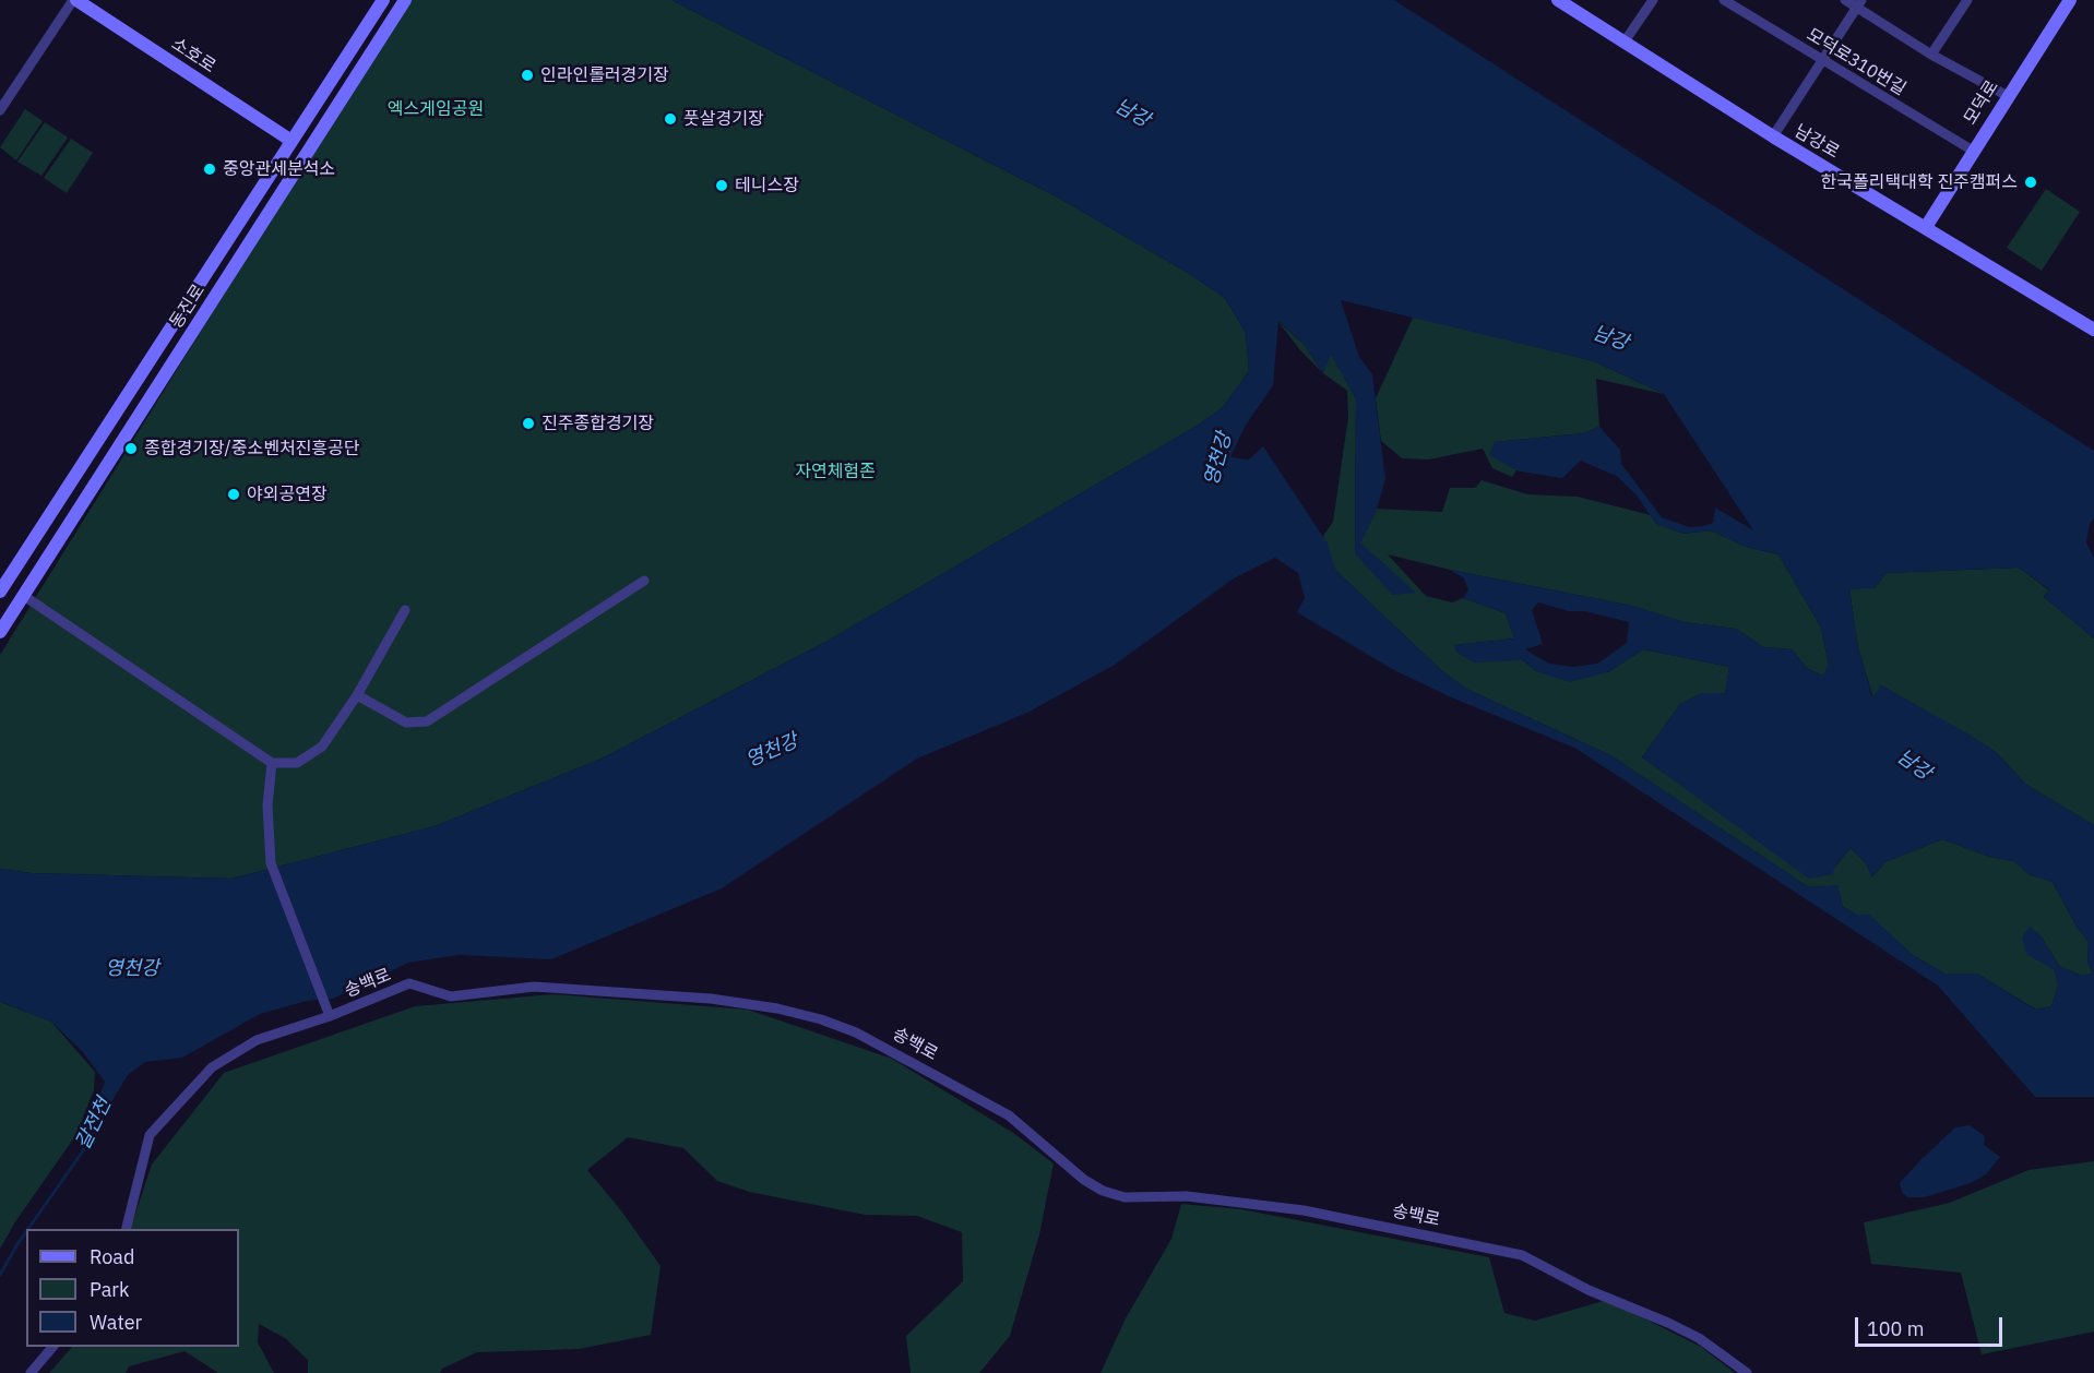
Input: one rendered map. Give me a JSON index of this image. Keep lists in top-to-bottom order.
{
  "streets": {
    "street": [
      "소호로",
      "모덕로310번길",
      "모덕로",
      "남강로",
      "동진로",
      "송백로"
    ]
  },
  "crossings": [
    ["소호로", "동진로"],
    ["모덕로310번길", "모덕로"],
    ["모덕로", "남강로"]
  ],
  "water": ["남강", "영천강", "갈전천"],
  "parks": ["엑스게임공원", "자연체험존"],
  "places": [
    "인라인롤러경기장",
    "풋살경기장",
    "중앙관세분석소",
    "한국폴리택대학 진주캠퍼스",
    "테니스장",
    "진주종합경기장",
    "종합경기장/중소벤처진흥공단",
    "야외공연장"
  ],
  "legend": ["Road", "Park", "Water"],
  "scale_bar": "100 m"
}
